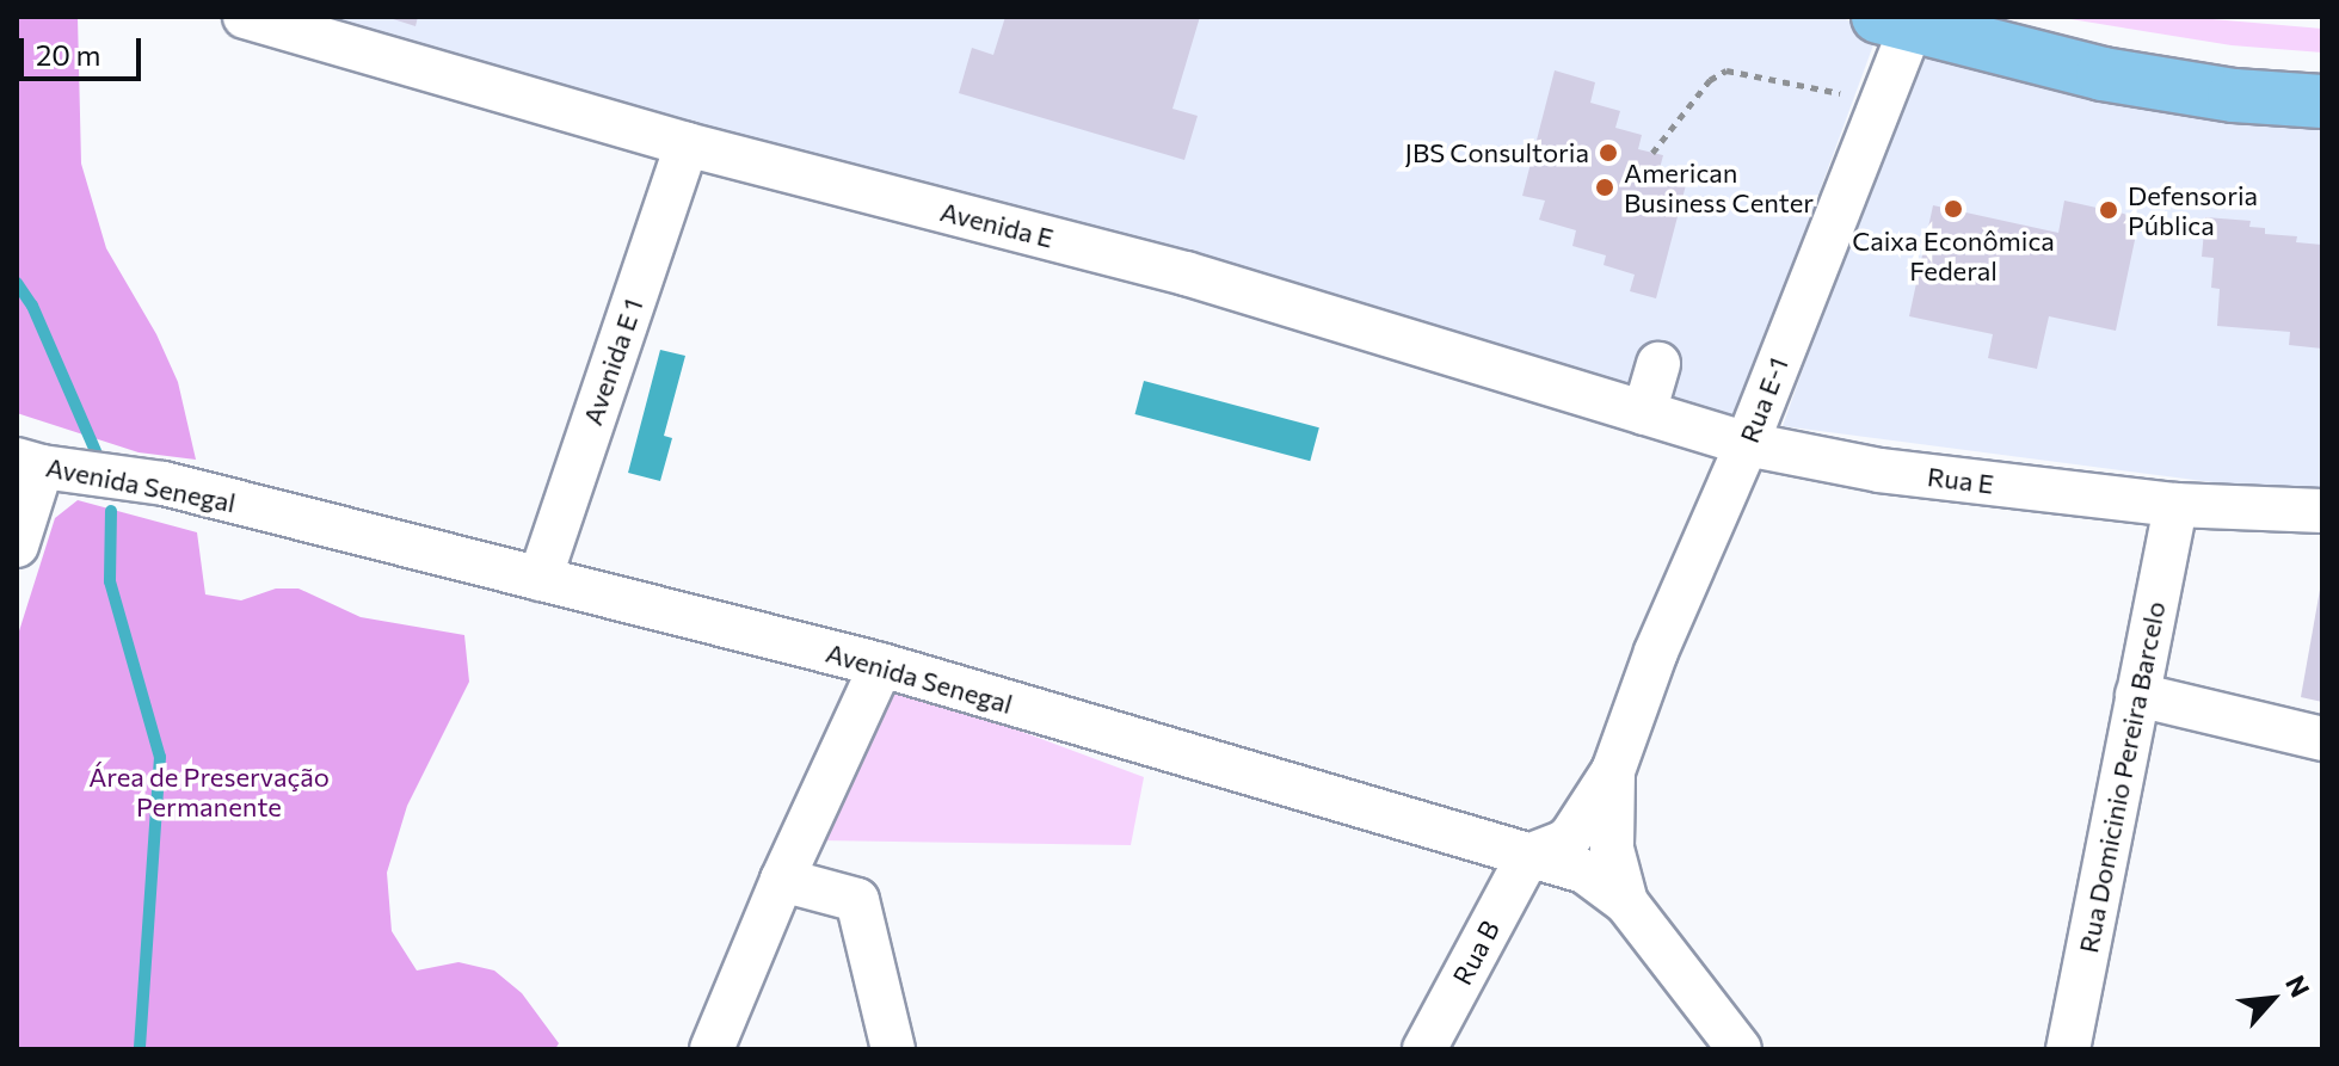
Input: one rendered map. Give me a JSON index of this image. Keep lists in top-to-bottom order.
{
  "streets": {
    "street": [
      "Avenida E",
      "Avenida E 1",
      "Rua E-1",
      "Rua E",
      "Avenida Senegal",
      "Rua Domicinio Pereira Barcelo",
      "Rua B"
    ]
  },
  "crossings": [
    ["Avenida E", "Avenida E 1"],
    ["Avenida E", "Rua E-1"],
    ["Avenida E", "Rua E"],
    ["Avenida E 1", "Avenida Senegal"],
    ["Rua E-1", "Rua E"],
    ["Rua E-1", "Avenida Senegal"],
    ["Rua E-1", "Rua B"],
    ["Rua E", "Rua Domicinio Pereira Barcelo"],
    ["Avenida Senegal", "Rua B"]
  ],
  "parks": ["Área de Preservação Permanente"],
  "places": [
    "JBS Consultoria",
    "American Business Center",
    "Caixa Econômica Federal",
    "Defensoria Pública"
  ],
  "scale_bar": "20 m",
  "north": "top right"
}
